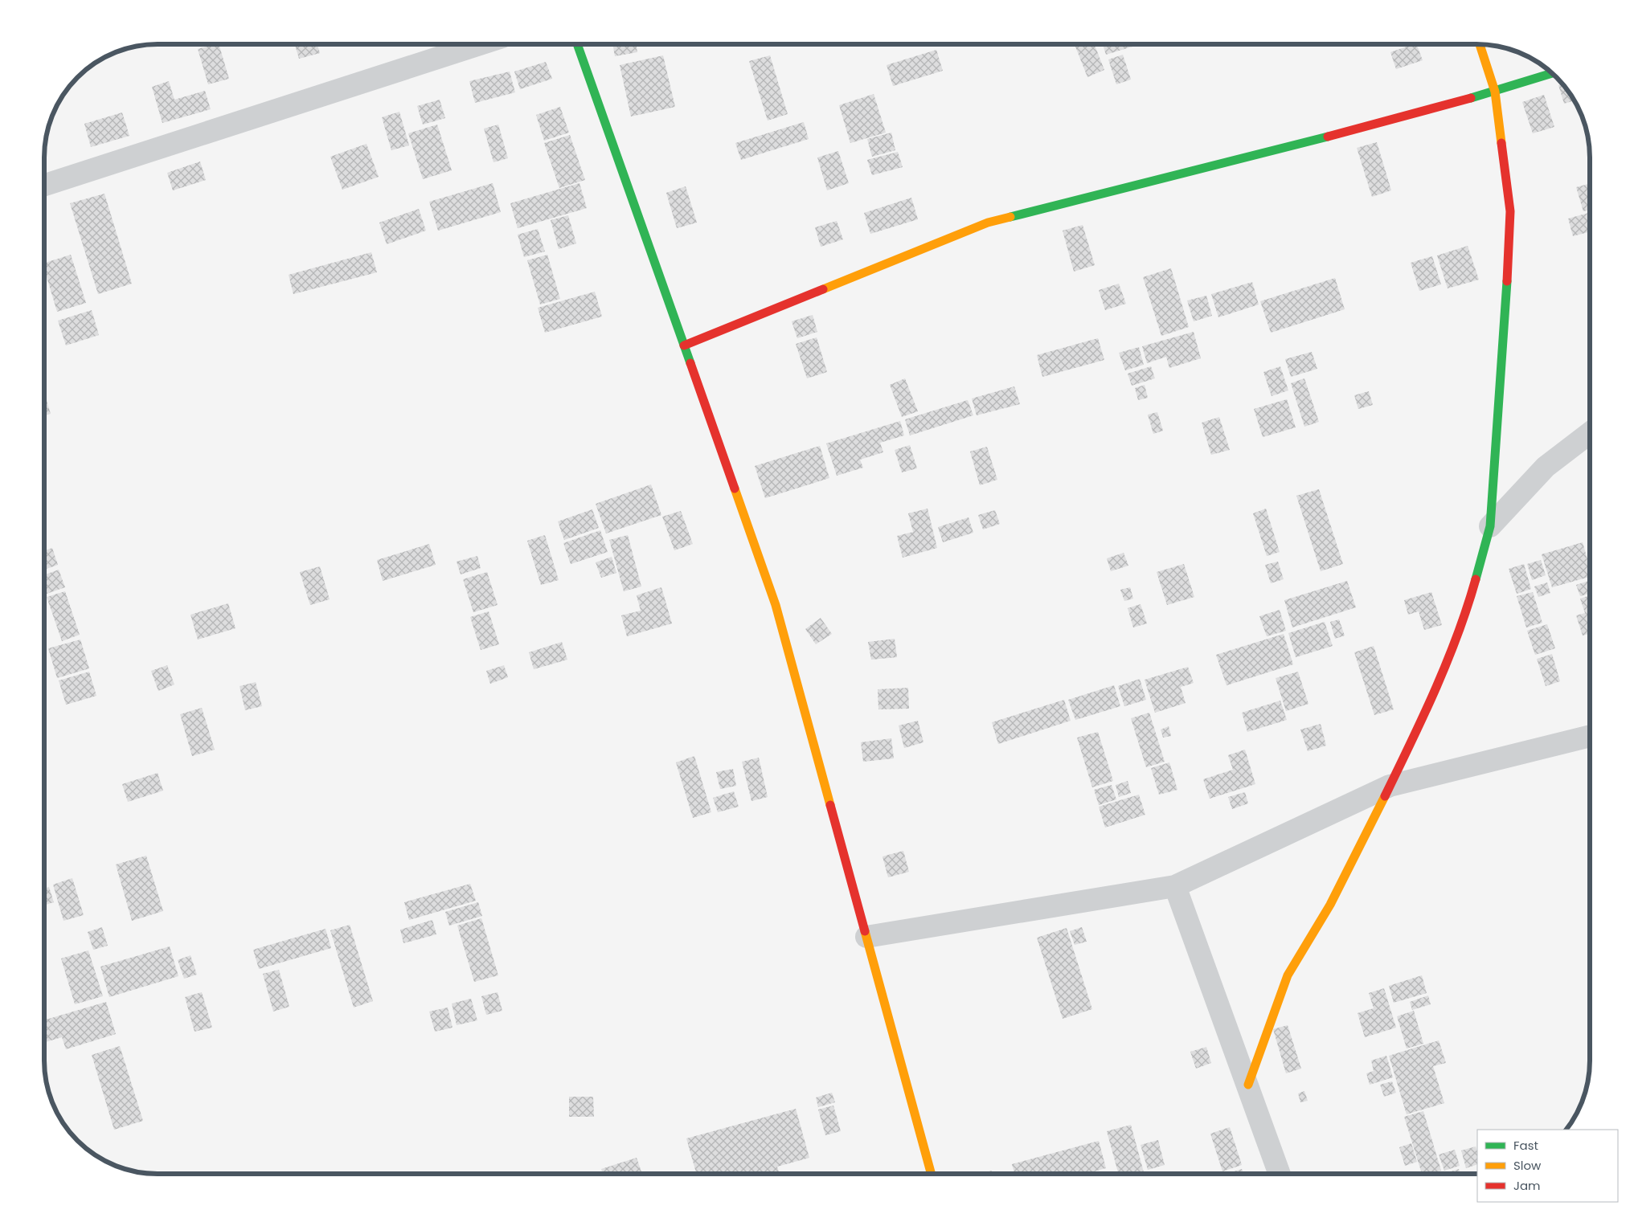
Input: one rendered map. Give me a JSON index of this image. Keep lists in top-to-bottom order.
{
  "legend": ["Fast", "Slow", "Jam"]
}
